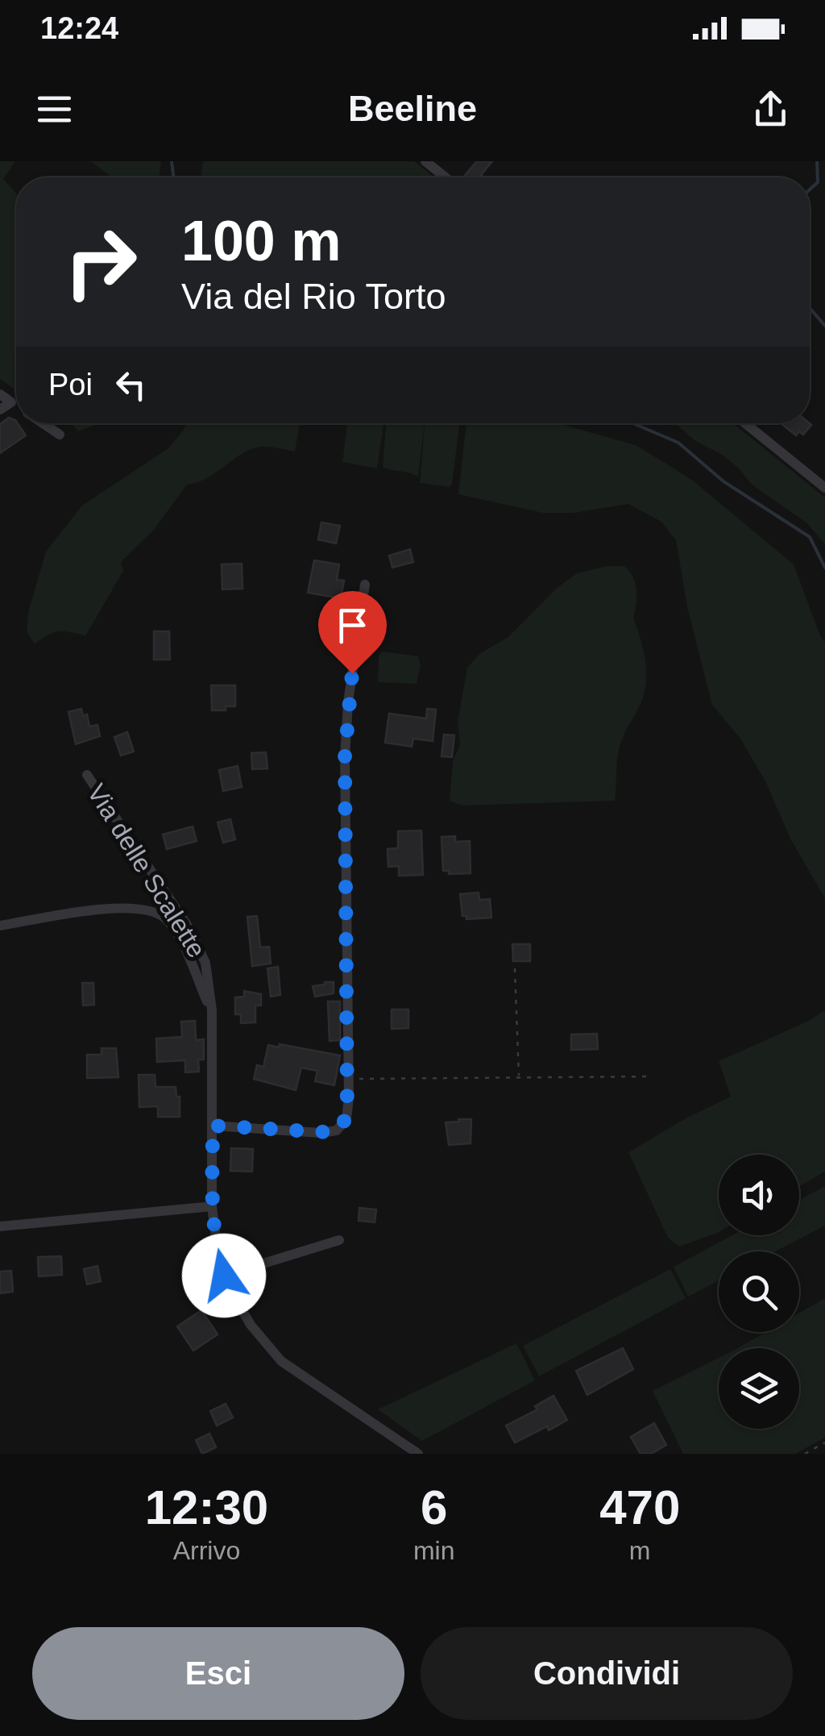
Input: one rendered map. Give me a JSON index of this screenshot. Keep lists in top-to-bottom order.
{
  "streets": {
    "street": ["Via delle Scalette"]
  },
  "page": {
    "status": "12:24",
    "header": "Beeline",
    "turn": ["100 m", "Via del Rio Torto"],
    "then": "Poi",
    "eta": [
      "12:30",
      "Arrivo",
      "6",
      "min",
      "470",
      "m"
    ],
    "buttons": ["Esci", "Condividi"]
  }
}
